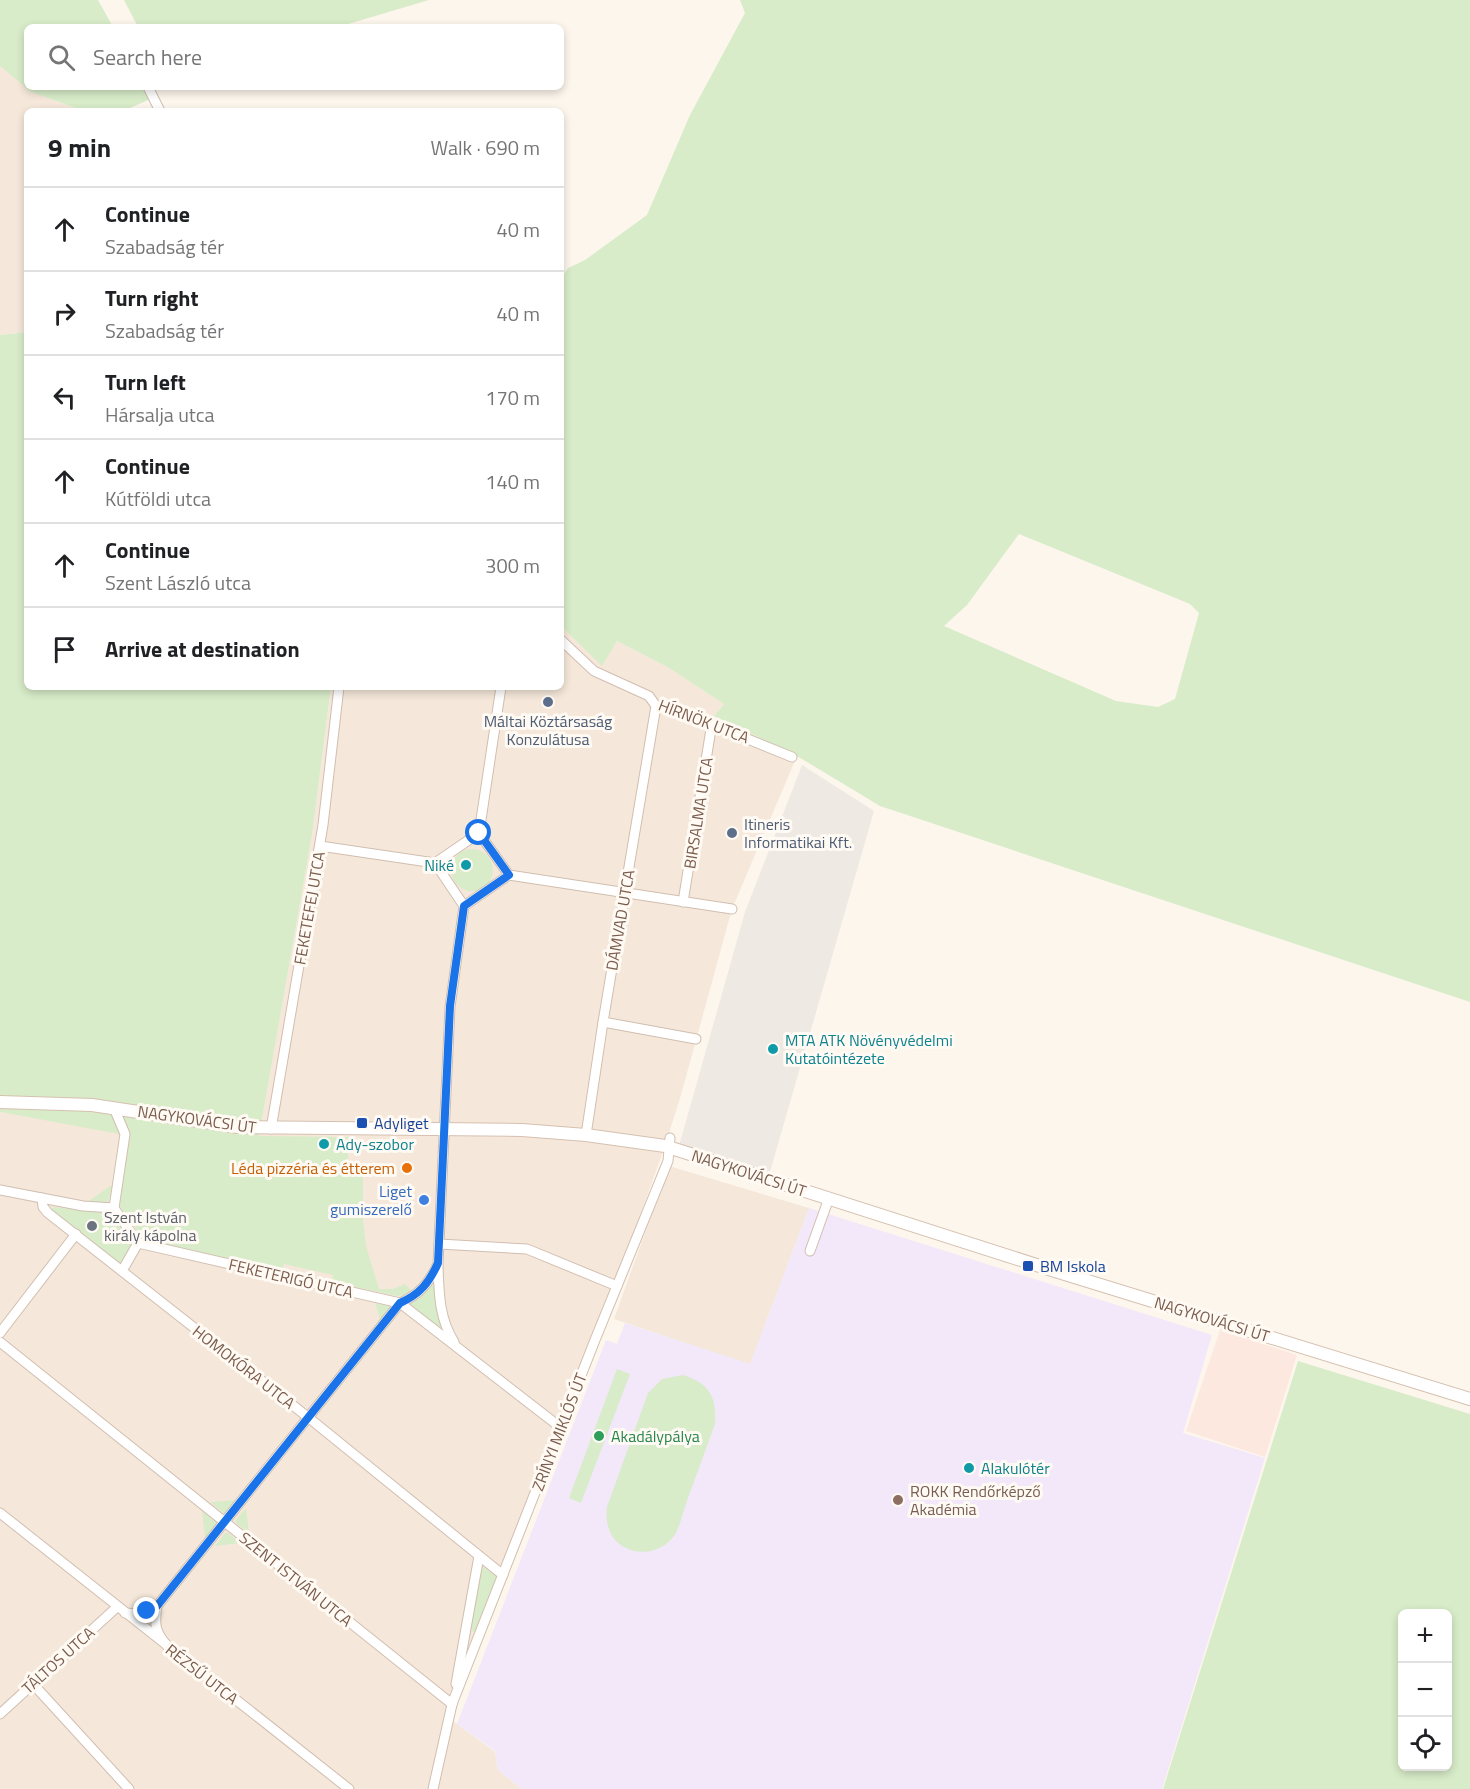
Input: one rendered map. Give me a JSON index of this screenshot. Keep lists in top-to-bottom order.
{
  "streets": {
    "street": [
      "HÍRNÖK UTCA",
      "BIRSALMA UTCA",
      "FEKETEFEJ UTCA",
      "DÁMVAD UTCA",
      "NAGYKOVÁCSI ÚT",
      "FEKETERIGÓ UTCA",
      "HOMOKÓRA UTCA",
      "ZRÍNYI MIKLÓS ÚT",
      "SZENT ISTVÁN UTCA",
      "TÁLTOS UTCA",
      "RÉZSŰ UTCA"
    ]
  },
  "crossings": [
    ["HÍRNÖK UTCA", "BIRSALMA UTCA"],
    ["HÍRNÖK UTCA", "DÁMVAD UTCA"],
    ["FEKETEFEJ UTCA", "NAGYKOVÁCSI ÚT"],
    ["DÁMVAD UTCA", "NAGYKOVÁCSI ÚT"],
    ["NAGYKOVÁCSI ÚT", "ZRÍNYI MIKLÓS ÚT"],
    ["FEKETERIGÓ UTCA", "ZRÍNYI MIKLÓS ÚT"],
    ["HOMOKÓRA UTCA", "ZRÍNYI MIKLÓS ÚT"],
    ["ZRÍNYI MIKLÓS ÚT", "SZENT ISTVÁN UTCA"],
    ["TÁLTOS UTCA", "RÉZSŰ UTCA"]
  ],
  "places": {
    "other": [
      "Máltai Köztársaság Konzulátusa",
      "Itineris Informatikai Kft.",
      "Niké",
      "MTA ATK Növényvédelmi Kutatóintézete",
      "Ady-szobor",
      "Léda pizzéria és étterem",
      "Liget gumiszerelő",
      "Szent István király kápolna",
      "Akadálypálya",
      "Alakulótér",
      "ROKK Rendőrképző Akadémia"
    ],
    "transit": ["Adyliget", "BM Iskola"]
  },
  "page": {
    "search": "Search here",
    "heading": ["9 min", "Walk · 690 m"],
    "list": [
      ["Continue", "Szabadság tér", "40 m"],
      ["Turn right", "Szabadság tér", "40 m"],
      ["Turn left", "Hársalja utca", "170 m"],
      ["Continue", "Kútföldi utca", "140 m"],
      ["Continue", "Szent László utca", "300 m"],
      "Arrive at destination"
    ],
    "map_buttons": ["+", "−"]
  }
}
